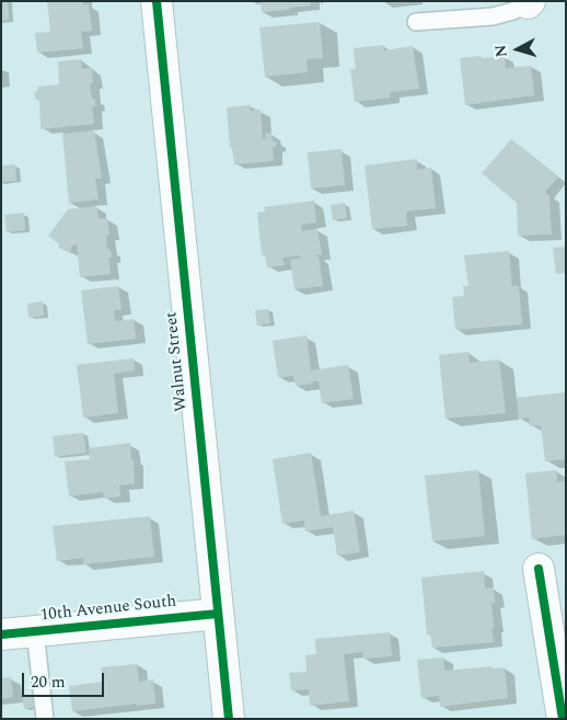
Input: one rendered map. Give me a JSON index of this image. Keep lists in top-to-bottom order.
{
  "streets": {
    "street": ["Walnut Street", "10th Avenue South"]
  },
  "crossings": [
    ["Walnut Street", "10th Avenue South"]
  ],
  "scale_bar": "20 m",
  "north": "left"
}
